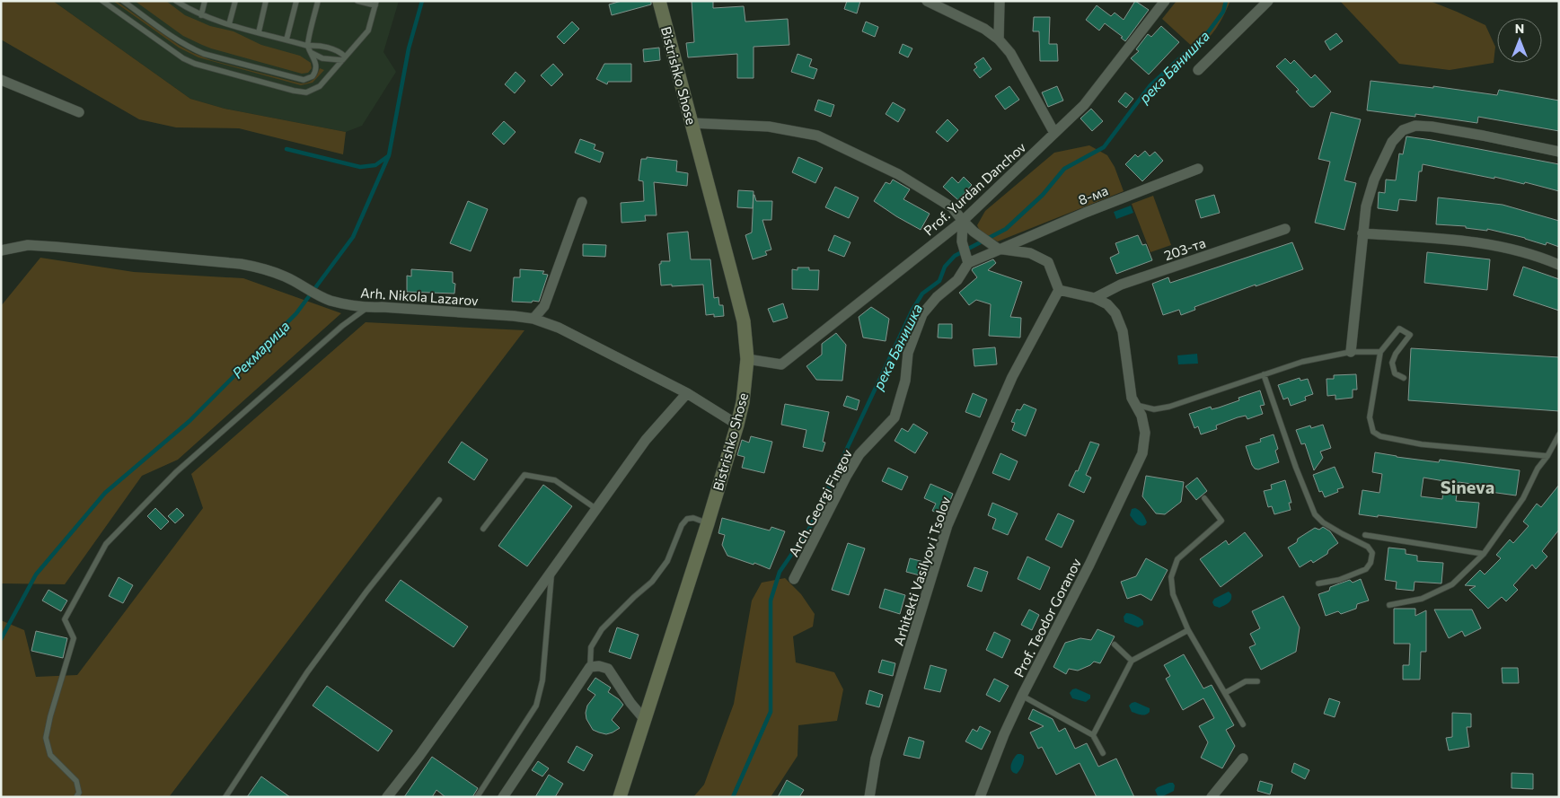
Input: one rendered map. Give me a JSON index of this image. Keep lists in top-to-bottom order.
{
  "streets": {
    "street": [
      "Bistrishko Shose",
      "Prof. Yurdan Danchov",
      "8-ма",
      "203-та",
      "Arh. Nikola Lazarov",
      "Arch. Georgi Fingov",
      "Arhitekti Vasilyov i Tsolov",
      "Prof. Teodor Goranov"
    ]
  },
  "crossings": [
    ["Bistrishko Shose", "Prof. Yurdan Danchov"],
    ["Bistrishko Shose", "Arh. Nikola Lazarov"],
    ["203-та", "Prof. Teodor Goranov"]
  ],
  "districts": ["Sineva"],
  "water": ["река Банишка", "Рекмарица"],
  "north": "top"
}
